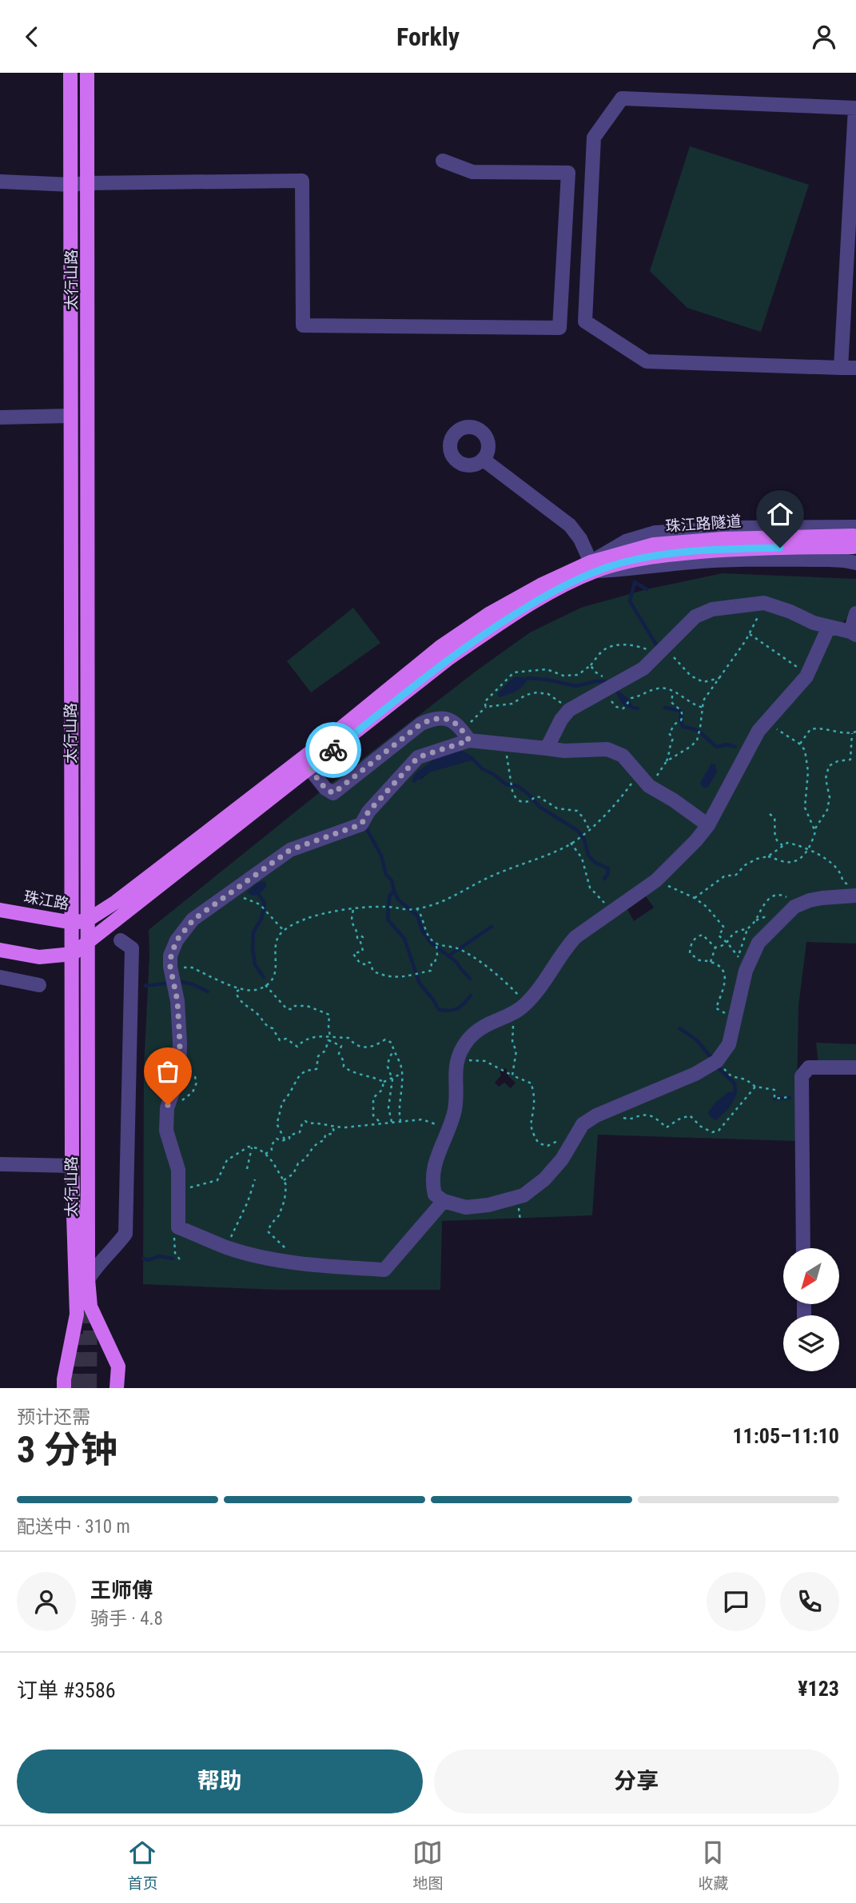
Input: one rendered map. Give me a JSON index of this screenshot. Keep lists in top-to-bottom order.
{
  "streets": {
    "main road": ["太行山路", "珠江路隧道", "珠江路"]
  },
  "crossings": [
    ["太行山路", "珠江路"]
  ],
  "north": "bottom left",
  "page": {
    "header": "Forkly",
    "heading": ["3 分钟", "预计还需", "11:05–11:10"],
    "panel": [
      "王师傅",
      "骑手 · 4.8",
      "订单 #3586",
      "¥123"
    ],
    "bar": "配送中 · 310 m",
    "buttons": ["帮助", "分享"],
    "tabs": ["首页", "地图", "收藏"]
  }
}
